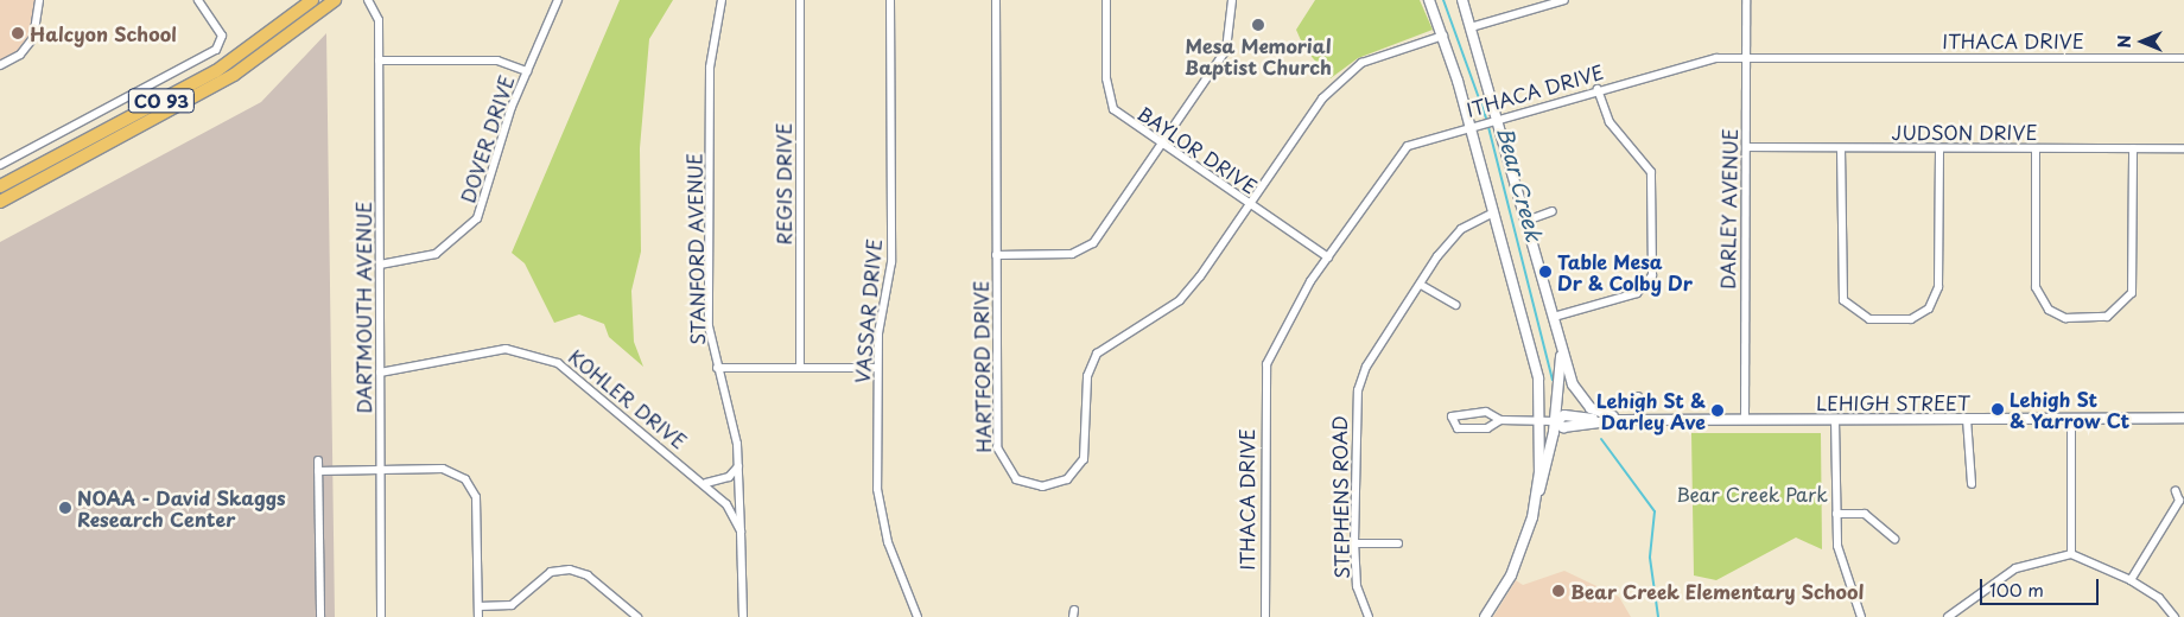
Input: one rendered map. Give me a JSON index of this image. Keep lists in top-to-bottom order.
{
  "streets": {
    "main road": ["CO 93"],
    "street": [
      "ITHACA DRIVE",
      "JUDSON DRIVE",
      "DOVER DRIVE",
      "BAYLOR DRIVE",
      "REGIS DRIVE",
      "DARLEY AVENUE",
      "STANFORD AVENUE",
      "DARTMOUTH AVENUE",
      "VASSAR DRIVE",
      "HARTFORD DRIVE",
      "KOHLER DRIVE",
      "LEHIGH STREET",
      "STEPHENS ROAD"
    ]
  },
  "crossings": [
    ["ITHACA DRIVE", "BAYLOR DRIVE"],
    ["ITHACA DRIVE", "DARLEY AVENUE"],
    ["JUDSON DRIVE", "DARLEY AVENUE"],
    ["DOVER DRIVE", "DARTMOUTH AVENUE"],
    ["BAYLOR DRIVE", "HARTFORD DRIVE"],
    ["DARLEY AVENUE", "LEHIGH STREET"],
    ["STANFORD AVENUE", "KOHLER DRIVE"],
    ["DARTMOUTH AVENUE", "KOHLER DRIVE"]
  ],
  "water": ["Bear Creek"],
  "parks": ["Bear Creek Park"],
  "places": [
    "Mesa Memorial Baptist Church",
    "Halcyon School",
    "Table Mesa Dr & Colby Dr",
    "Lehigh St & Yarrow Ct",
    "Lehigh St & Darley Ave",
    "NOAA - David Skaggs Research Center",
    "Bear Creek Elementary School"
  ],
  "scale_bar": "100 m",
  "north": "left"
}
